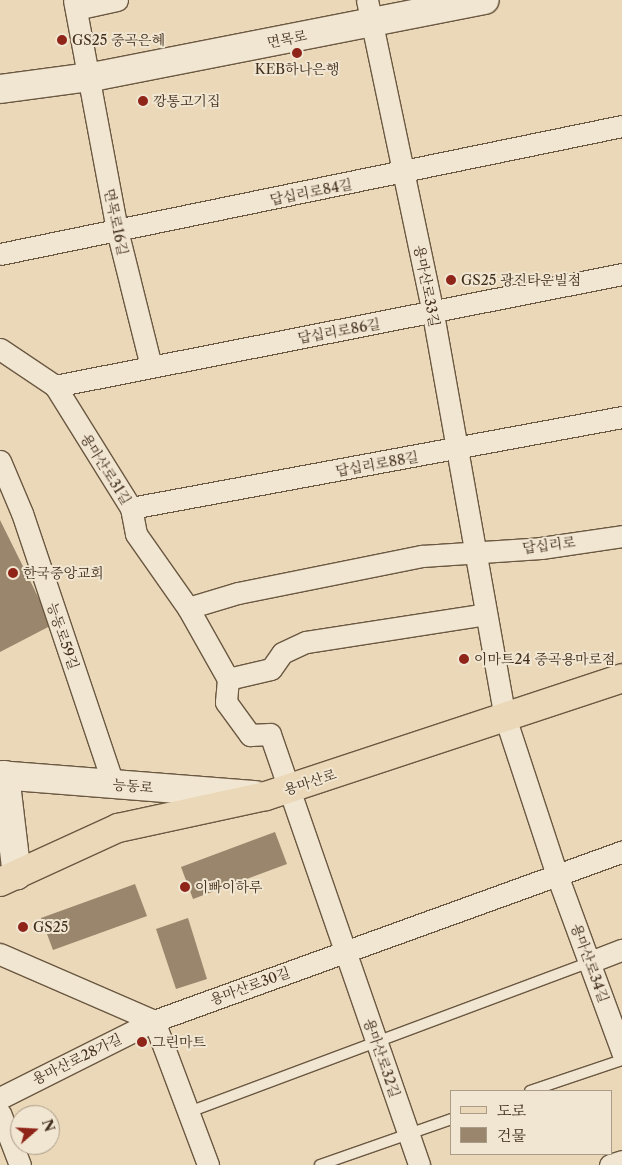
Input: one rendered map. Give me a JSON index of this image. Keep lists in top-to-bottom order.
{
  "streets": {
    "main road": ["용마산로"],
    "street": [
      "면목로",
      "답십리로84길",
      "면목로16길",
      "용마산로33길",
      "답십리로86길",
      "답십리로88길",
      "용마산로31길",
      "답십리로",
      "능동로59길",
      "능동로",
      "용마산로34길",
      "용마산로30길",
      "용마산로32길",
      "용마산로28가길"
    ]
  },
  "crossings": [
    ["면목로", "면목로16길"],
    ["면목로", "용마산로33길"],
    ["답십리로84길", "면목로16길"],
    ["답십리로84길", "용마산로33길"],
    ["면목로16길", "답십리로86길"],
    ["용마산로33길", "답십리로86길"],
    ["용마산로33길", "답십리로88길"],
    ["용마산로33길", "답십리로"],
    ["용마산로33길", "용마산로"],
    ["용마산로33길", "용마산로34길"],
    ["답십리로86길", "용마산로31길"],
    ["답십리로88길", "용마산로31길"],
    ["능동로59길", "능동로"],
    ["용마산로", "능동로"],
    ["용마산로", "용마산로34길"],
    ["용마산로", "용마산로32길"],
    ["능동로", "용마산로32길"],
    ["용마산로30길", "용마산로32길"],
    ["용마산로30길", "용마산로28가길"]
  ],
  "places": [
    "GS25 중곡은혜",
    "KEB하나은행",
    "깡통고기집",
    "GS25 광진타운빌점",
    "한국중앙교회",
    "이마트24 중곡용마로점",
    "이빠이하루",
    "GS25",
    "그린마트"
  ],
  "legend": ["도로", "건물"],
  "north": "right"
}
